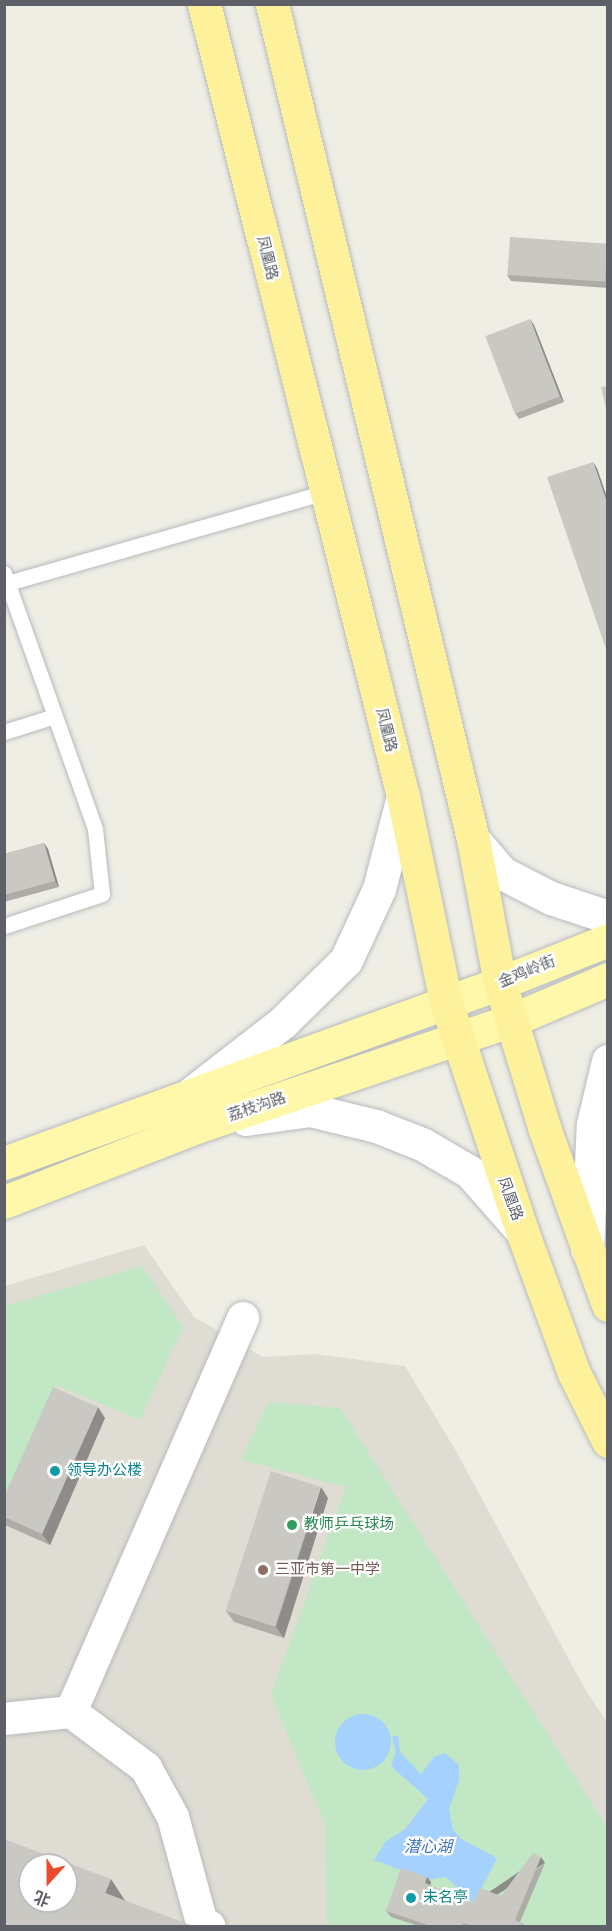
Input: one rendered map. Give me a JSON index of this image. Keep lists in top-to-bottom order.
{
  "streets": {
    "highway": ["凤凰路"],
    "main road": ["金鸡岭街", "荔枝沟路"]
  },
  "crossings": [
    ["凤凰路", "金鸡岭街"],
    ["凤凰路", "荔枝沟路"],
    ["金鸡岭街", "荔枝沟路"]
  ],
  "water": ["潜心湖"],
  "places": [
    "领导办公楼",
    "教师乒乓球场",
    "三亚市第一中学",
    "未名亭"
  ],
  "north": "bottom"
}
